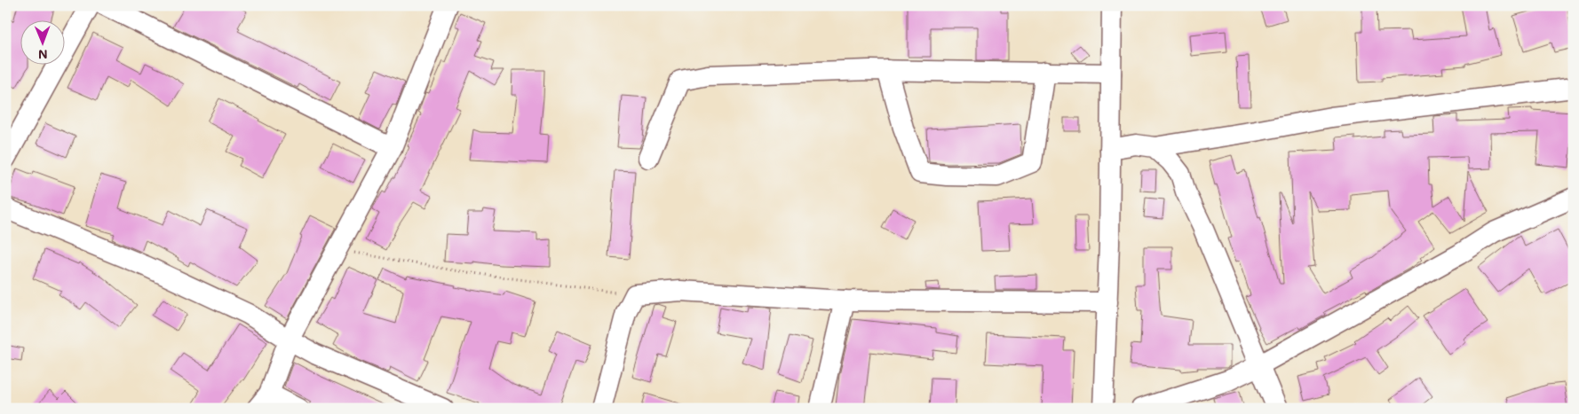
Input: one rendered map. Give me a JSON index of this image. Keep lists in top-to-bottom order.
{
  "north": "bottom"
}
